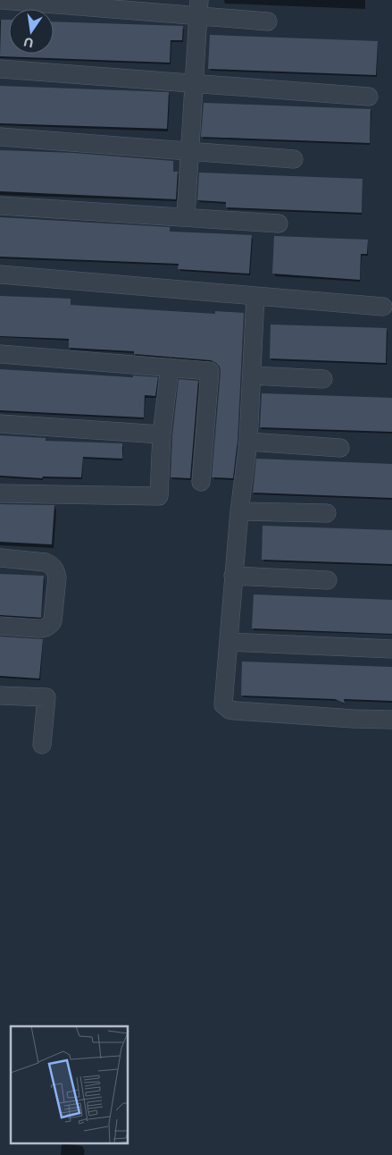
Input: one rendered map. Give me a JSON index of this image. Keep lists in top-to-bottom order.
{
  "north": "bottom"
}
